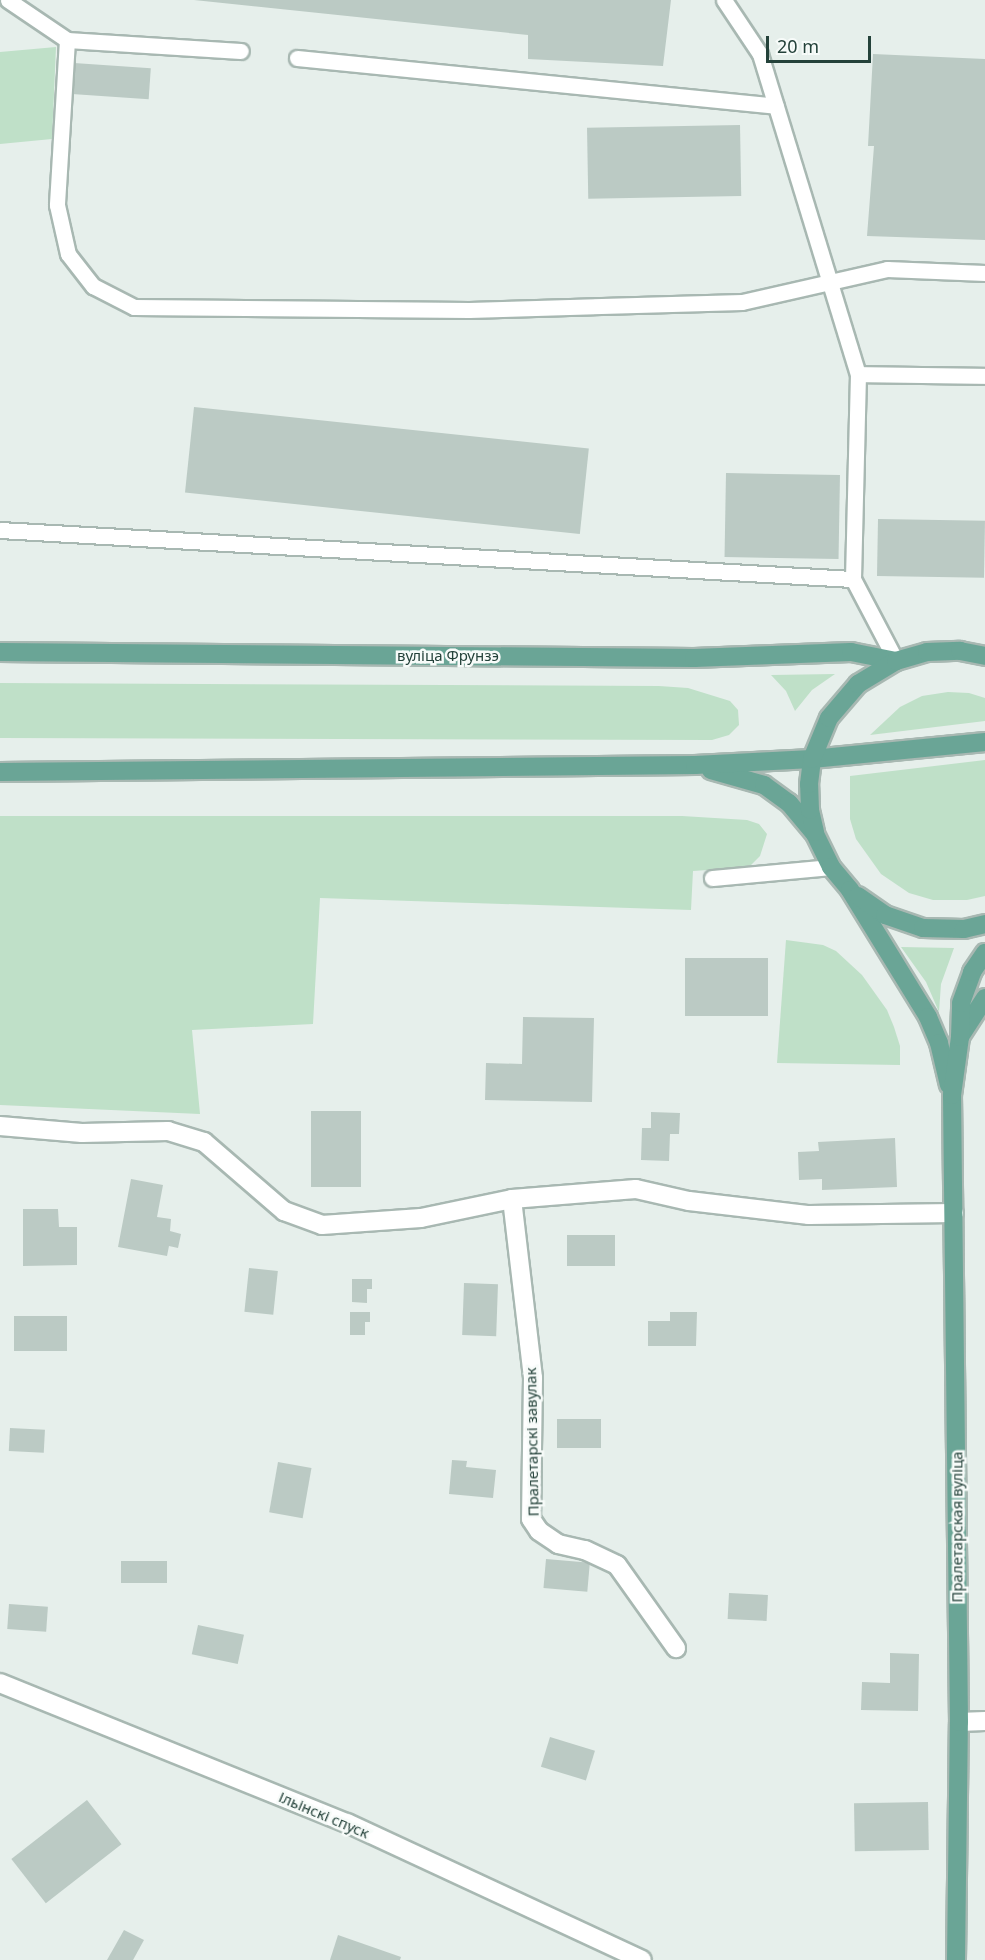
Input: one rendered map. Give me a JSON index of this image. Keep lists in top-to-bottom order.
{
  "streets": {
    "main road": ["вуліца Фрунзэ", "Пралетарская вуліца"],
    "street": ["Пралетарскі завулак", "Ільінскі спуск"]
  },
  "scale_bar": "20 m"
}
